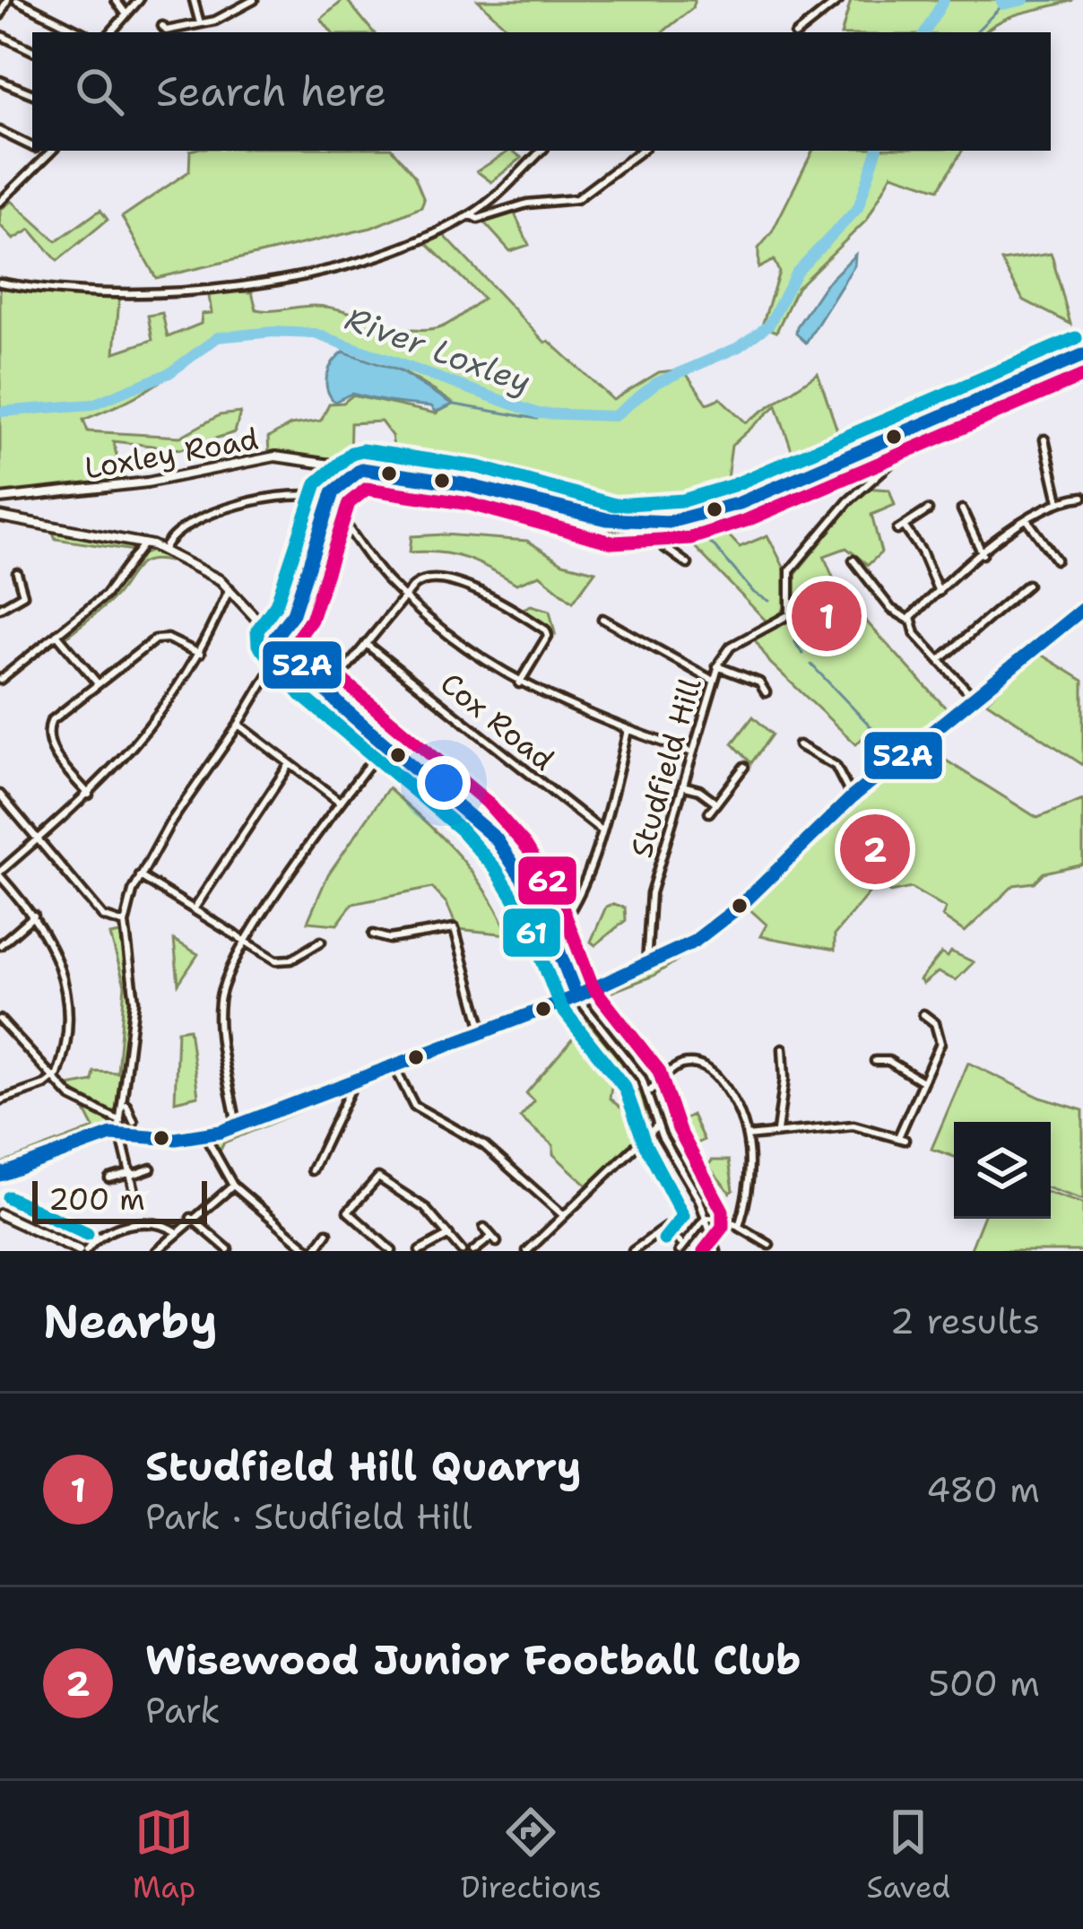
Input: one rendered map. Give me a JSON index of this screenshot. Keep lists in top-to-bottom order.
{
  "streets": {
    "street": ["Loxley Road", "Cox Road", "Studfield Hill"]
  },
  "crossings": [
    ["Loxley Road", "Studfield Hill"]
  ],
  "water": ["River Loxley"],
  "lines": ["transit line 61", "transit line 52A", "transit line 62"],
  "scale_bar": "200 m",
  "page": {
    "search": "Search here",
    "pins": ["1", "2"],
    "scale": "200 m",
    "heading": ["Nearby", "2 results"],
    "list": [
      {
        "mark": "1",
        "name": "Studfield Hill Quarry",
        "note": "Park · Studfield Hill",
        "value": "480 m"
      },
      {
        "mark": "2",
        "name": "Wisewood Junior Football Club",
        "note": "Park",
        "value": "500 m"
      }
    ],
    "nav": ["Map", "Directions", "Saved"]
  }
}
